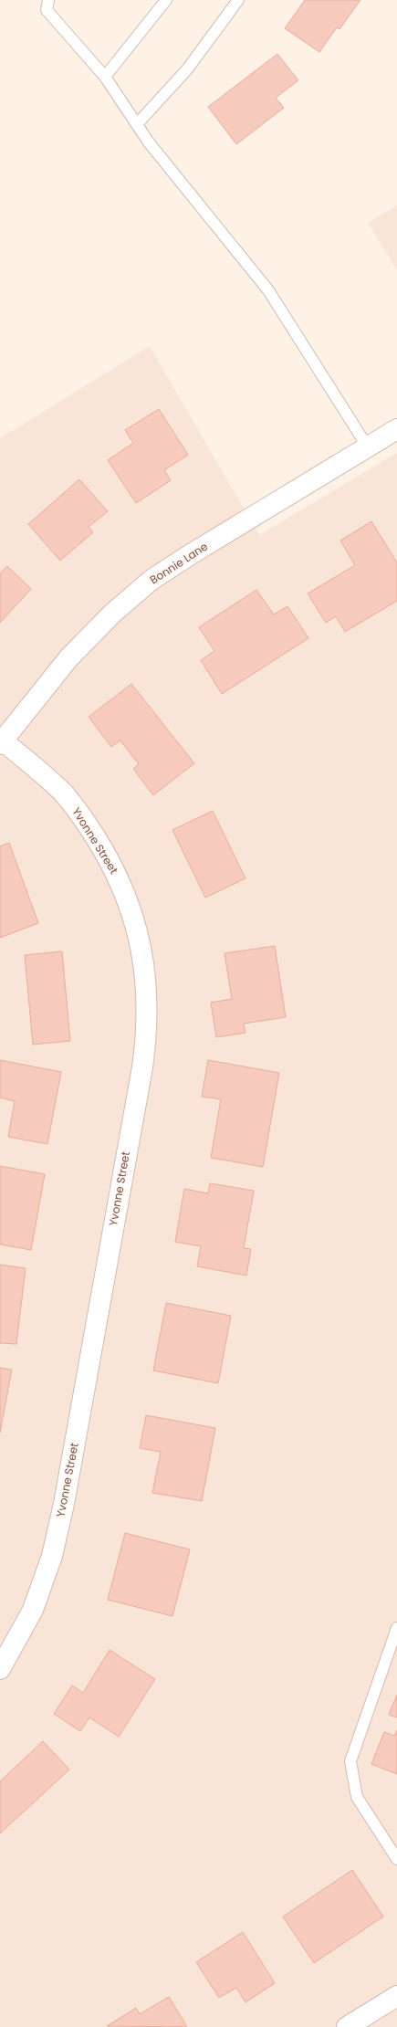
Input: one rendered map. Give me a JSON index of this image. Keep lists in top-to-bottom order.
{
  "streets": {
    "street": ["Bonnie Lane", "Yvonne Street"]
  },
  "crossings": [
    ["Bonnie Lane", "Yvonne Street"]
  ]
}
